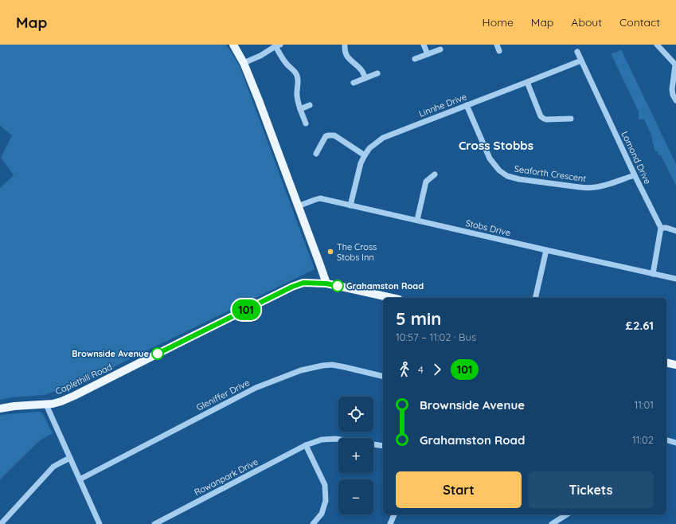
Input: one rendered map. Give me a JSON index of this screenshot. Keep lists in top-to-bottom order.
{
  "streets": {
    "main road": ["Caplethill Road"],
    "street": [
      "Linnhe Drive",
      "Lomond Drive",
      "Seaforth Crescent",
      "Stobs Drive",
      "Gleniffer Drive",
      "Rowanpark Drive"
    ]
  },
  "crossings": [
    ["Linnhe Drive", "Lomond Drive"],
    ["Linnhe Drive", "Seaforth Crescent"],
    ["Linnhe Drive", "Stobs Drive"],
    ["Lomond Drive", "Seaforth Crescent"]
  ],
  "districts": ["Cross Stobbs"],
  "places": ["The Cross Stobs Inn", "Grahamston Road", "Brownside Avenue"],
  "lines": ["bus line 101"],
  "page": {
    "header": "Map",
    "nav": [
      "Home",
      "Map",
      "About",
      "Contact"
    ],
    "on_map": "101",
    "heading": ["5 min", "10:57 – 11:02 · Bus", "£2.61"],
    "legs": ["4", "101"],
    "list": [
      {
        "name": "Brownside Avenue",
        "value": "11:01"
      },
      {
        "name": "Grahamston Road",
        "value": "11:02"
      }
    ],
    "map_buttons": ["+", "−"],
    "buttons": ["Start", "Tickets"]
  }
}
